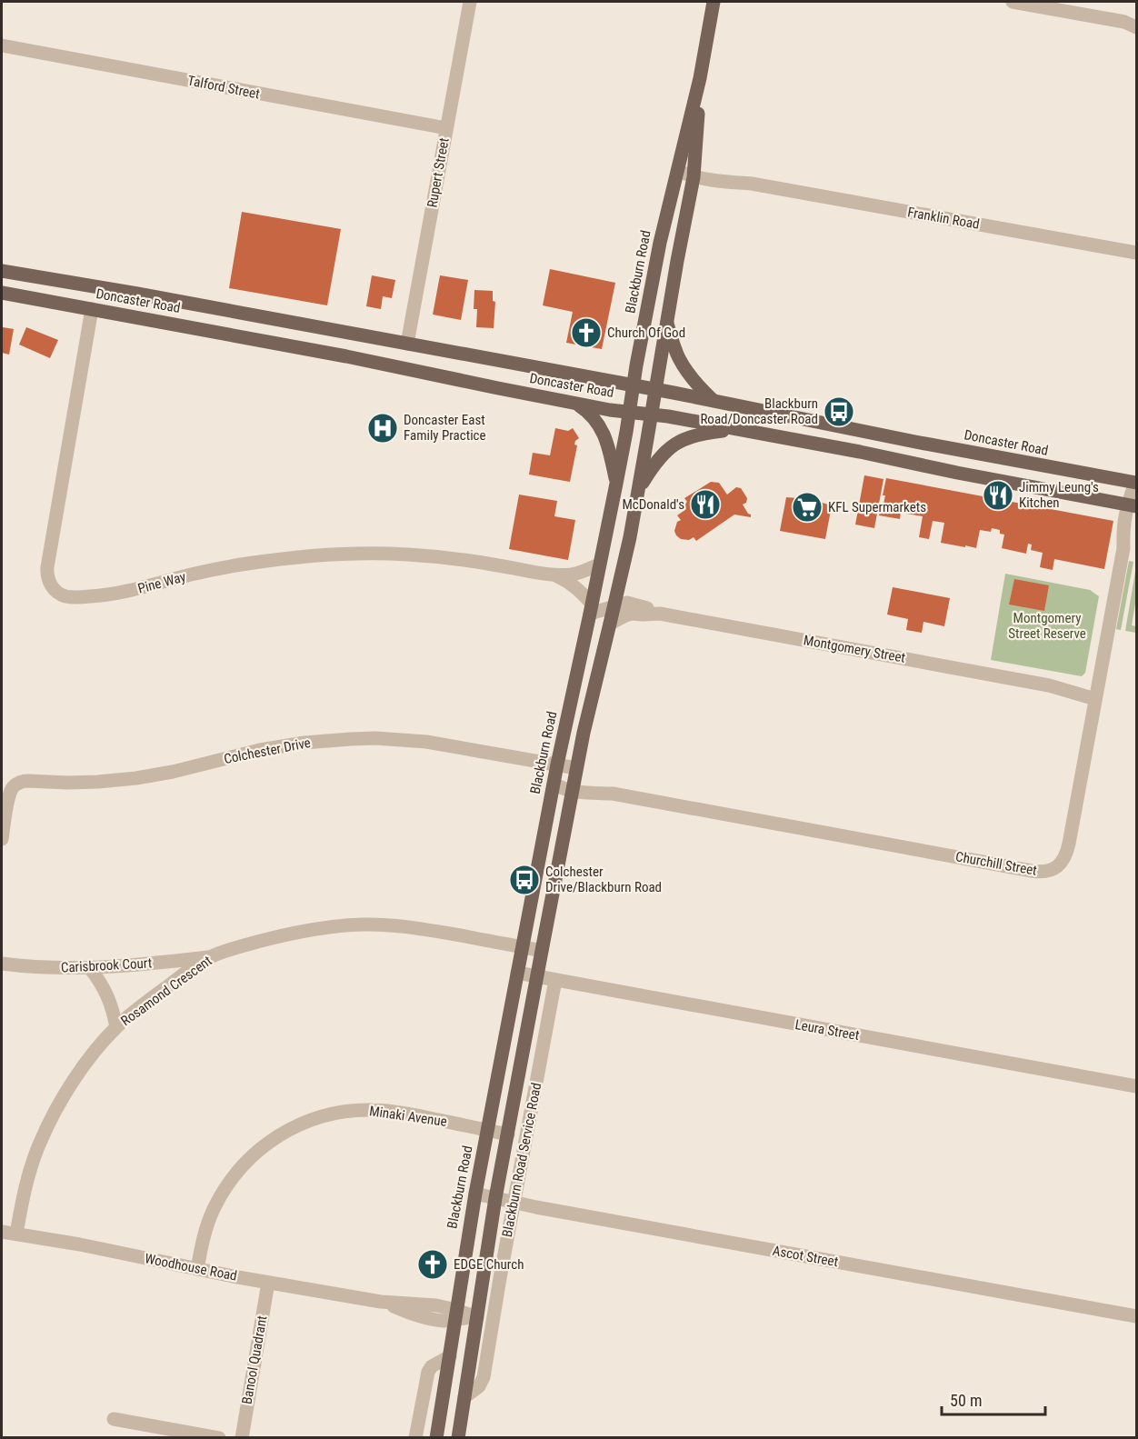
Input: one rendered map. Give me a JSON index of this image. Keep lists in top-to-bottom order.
{
  "streets": {
    "main road": ["Blackburn Road", "Doncaster Road"],
    "street": [
      "Talford Street",
      "Rupert Street",
      "Franklin Road",
      "Pine Way",
      "Montgomery Street",
      "Colchester Drive",
      "Churchill Street",
      "Carisbrook Court",
      "Rosamond Crescent",
      "Leura Street",
      "Minaki Avenue",
      "Blackburn Road Service Road",
      "Ascot Street",
      "Woodhouse Road",
      "Banool Quadrant"
    ]
  },
  "crossings": [
    ["Talford Street", "Rupert Street"],
    ["Rupert Street", "Doncaster Road"],
    ["Franklin Road", "Blackburn Road"],
    ["Blackburn Road", "Doncaster Road"],
    ["Blackburn Road", "Pine Way"],
    ["Blackburn Road", "Montgomery Street"],
    ["Blackburn Road", "Colchester Drive"],
    ["Blackburn Road", "Churchill Street"],
    ["Blackburn Road", "Rosamond Crescent"],
    ["Blackburn Road", "Leura Street"],
    ["Blackburn Road", "Minaki Avenue"],
    ["Blackburn Road", "Blackburn Road Service Road"],
    ["Blackburn Road", "Ascot Street"],
    ["Blackburn Road", "Woodhouse Road"],
    ["Doncaster Road", "Pine Way"],
    ["Doncaster Road", "Churchill Street"],
    ["Pine Way", "Montgomery Street"],
    ["Montgomery Street", "Churchill Street"],
    ["Colchester Drive", "Churchill Street"],
    ["Carisbrook Court", "Rosamond Crescent"],
    ["Rosamond Crescent", "Woodhouse Road"],
    ["Leura Street", "Blackburn Road Service Road"],
    ["Minaki Avenue", "Woodhouse Road"],
    ["Blackburn Road Service Road", "Ascot Street"],
    ["Woodhouse Road", "Banool Quadrant"]
  ],
  "parks": ["Montgomery Street Reserve"],
  "places": {
    "church": ["Church Of God", "EDGE Church"],
    "bus stop": ["Blackburn Road/Doncaster Road", "Colchester Drive/Blackburn Road"],
    "hospital": ["Doncaster East Family Practice"],
    "restaurant": ["Jimmy Leung's Kitchen", "McDonald's"],
    "supermarket": ["KFL Supermarkets"]
  },
  "scale_bar": "50 m"
}
